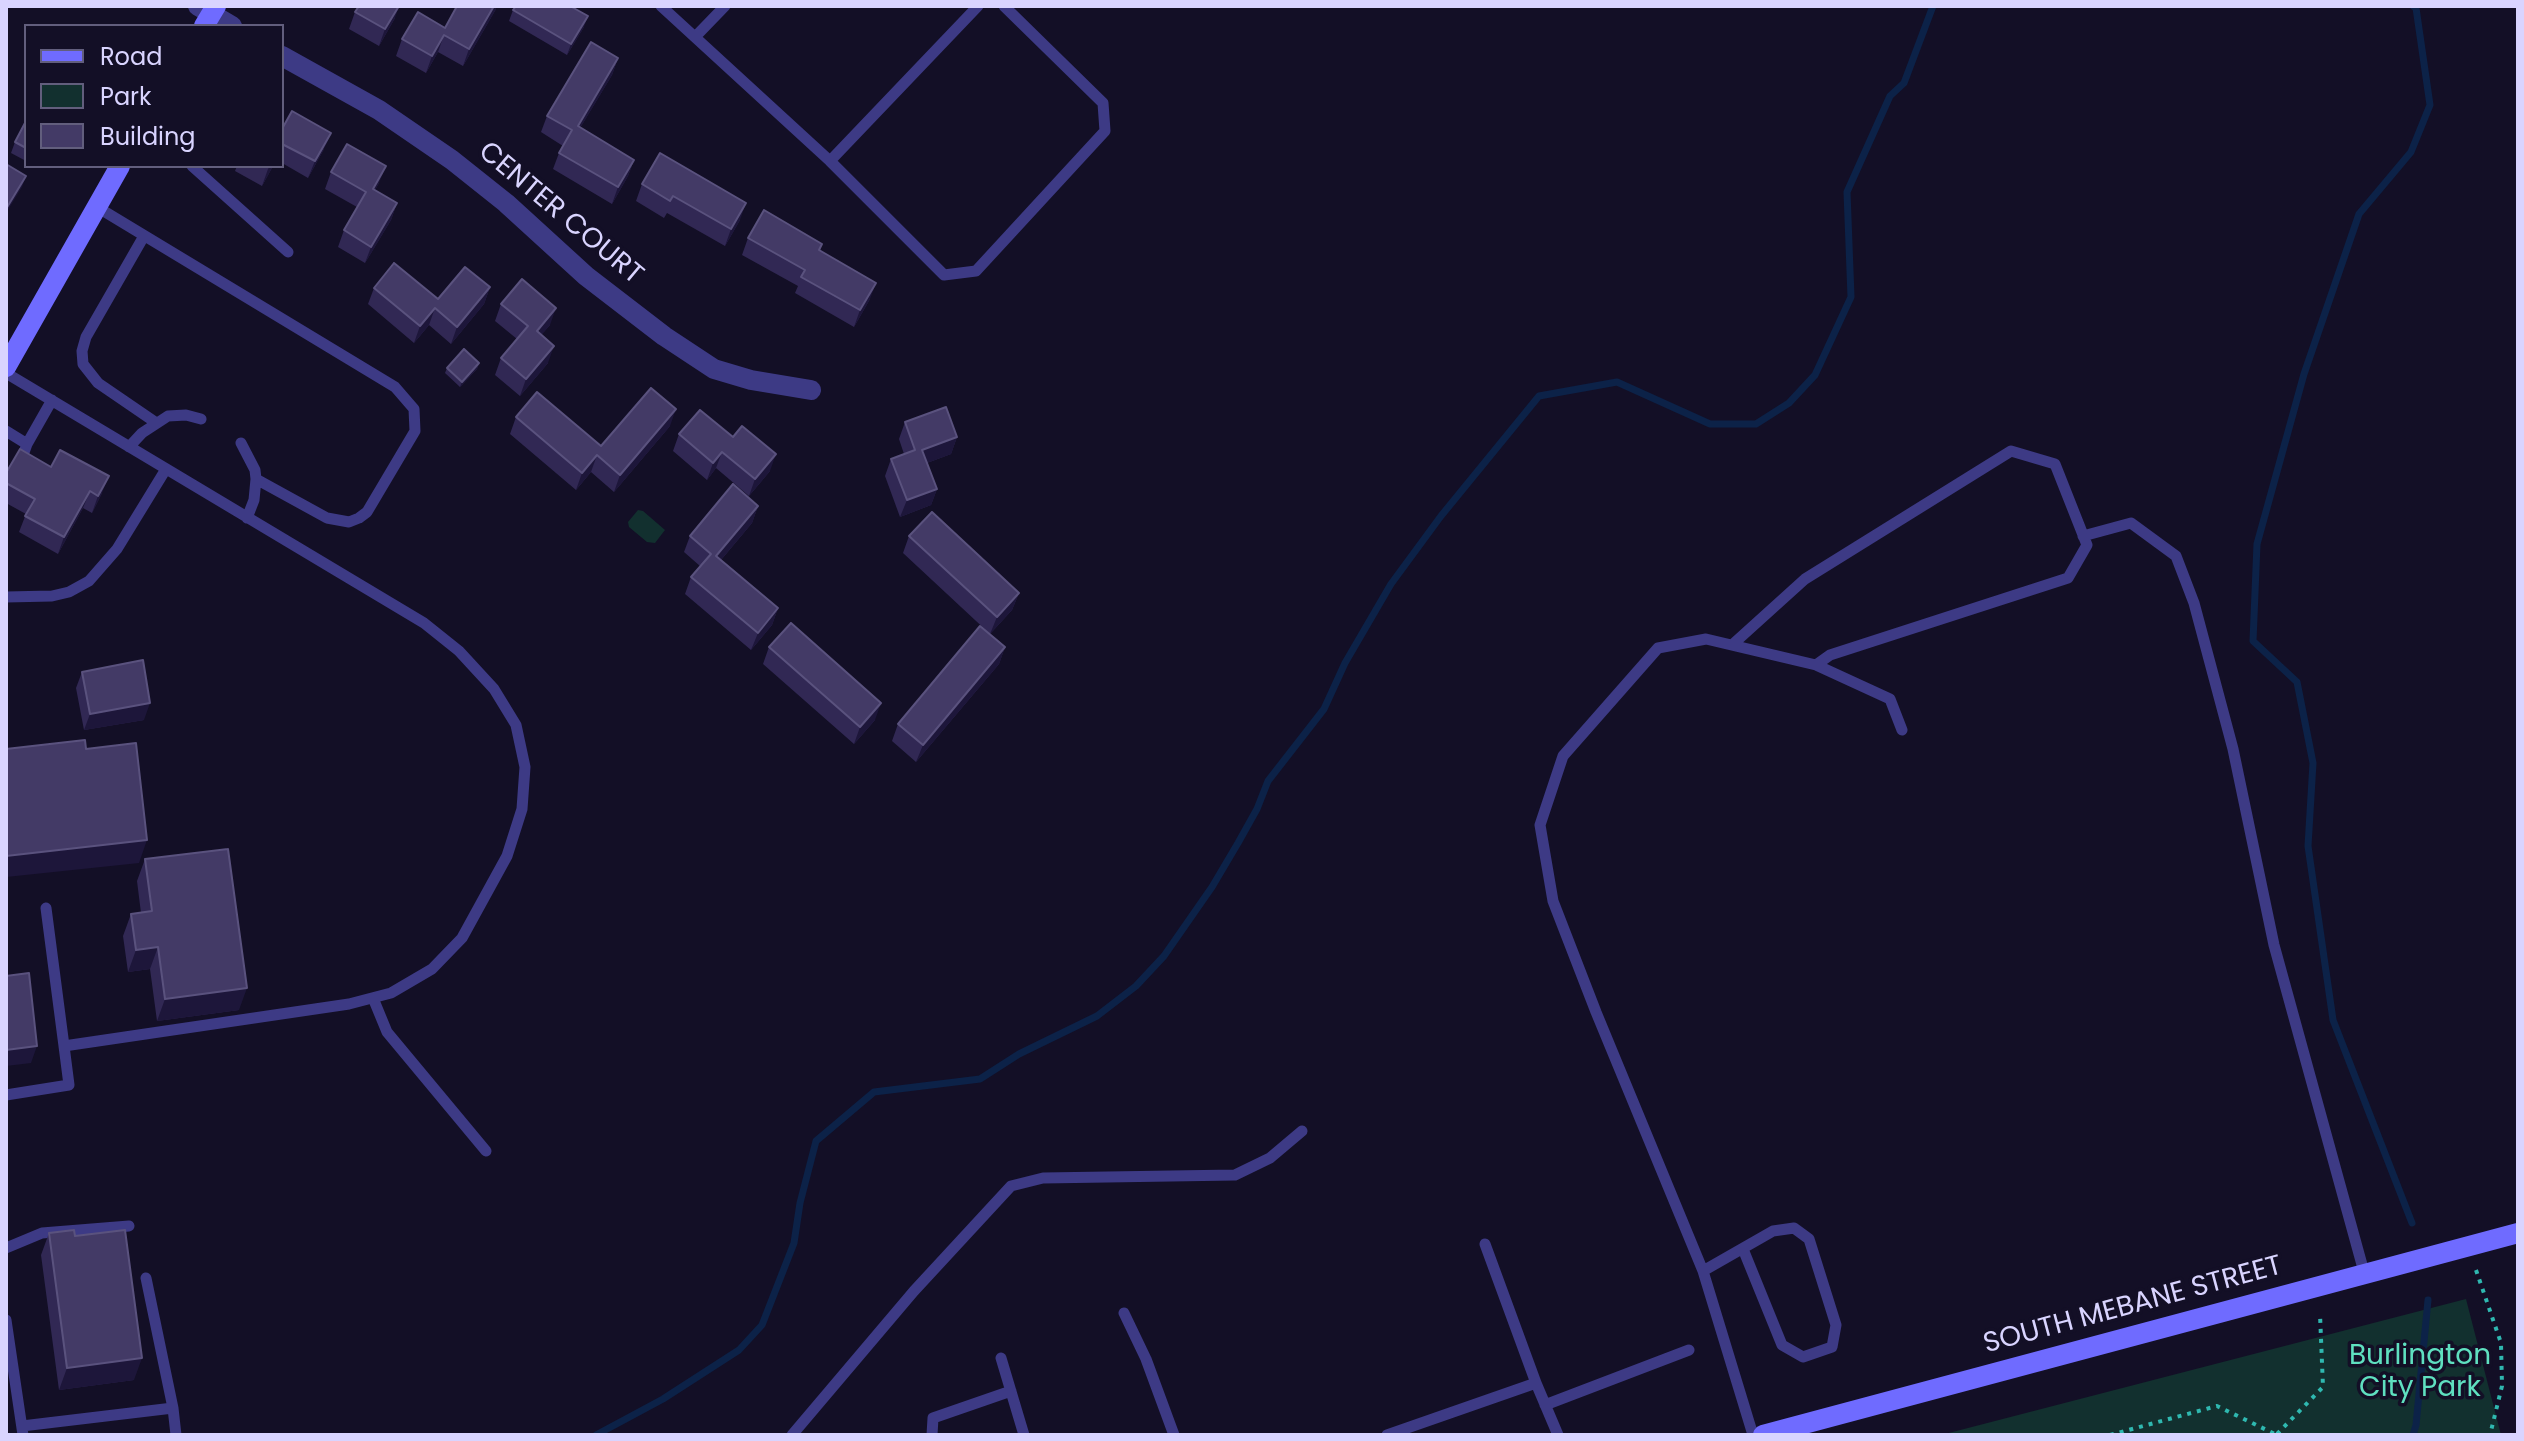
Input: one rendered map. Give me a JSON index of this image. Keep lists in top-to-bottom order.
{
  "streets": {
    "street": ["CENTER COURT", "SOUTH MEBANE STREET"]
  },
  "parks": ["Burlington City Park"],
  "legend": ["Road", "Park", "Building"]
}
